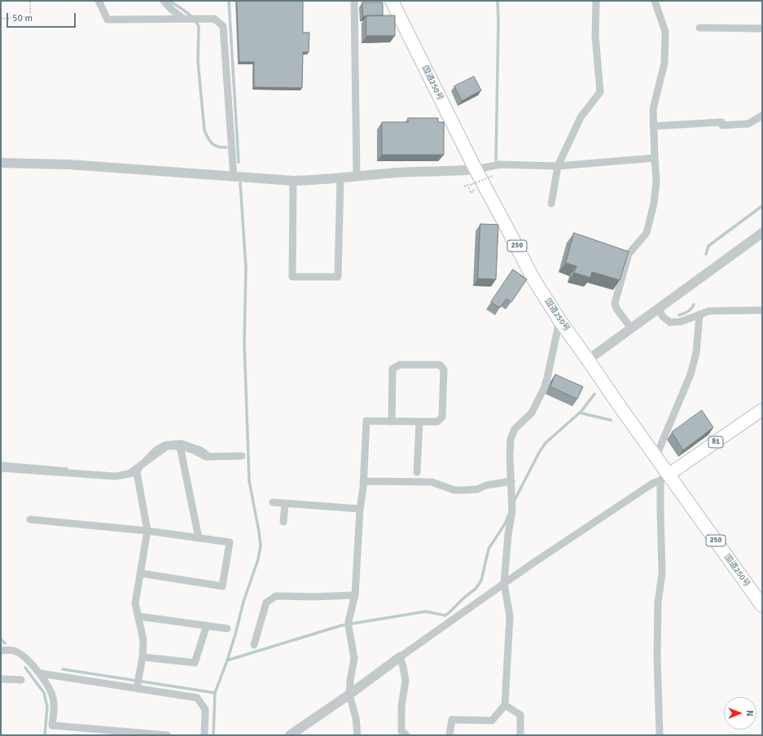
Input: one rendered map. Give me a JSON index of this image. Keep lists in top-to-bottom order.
{
  "streets": {
    "highway": ["国道250号", "250"],
    "main road": ["81"]
  },
  "crossings": [
    ["国道250号", "81"]
  ],
  "scale_bar": "50 m",
  "north": "right"
}
